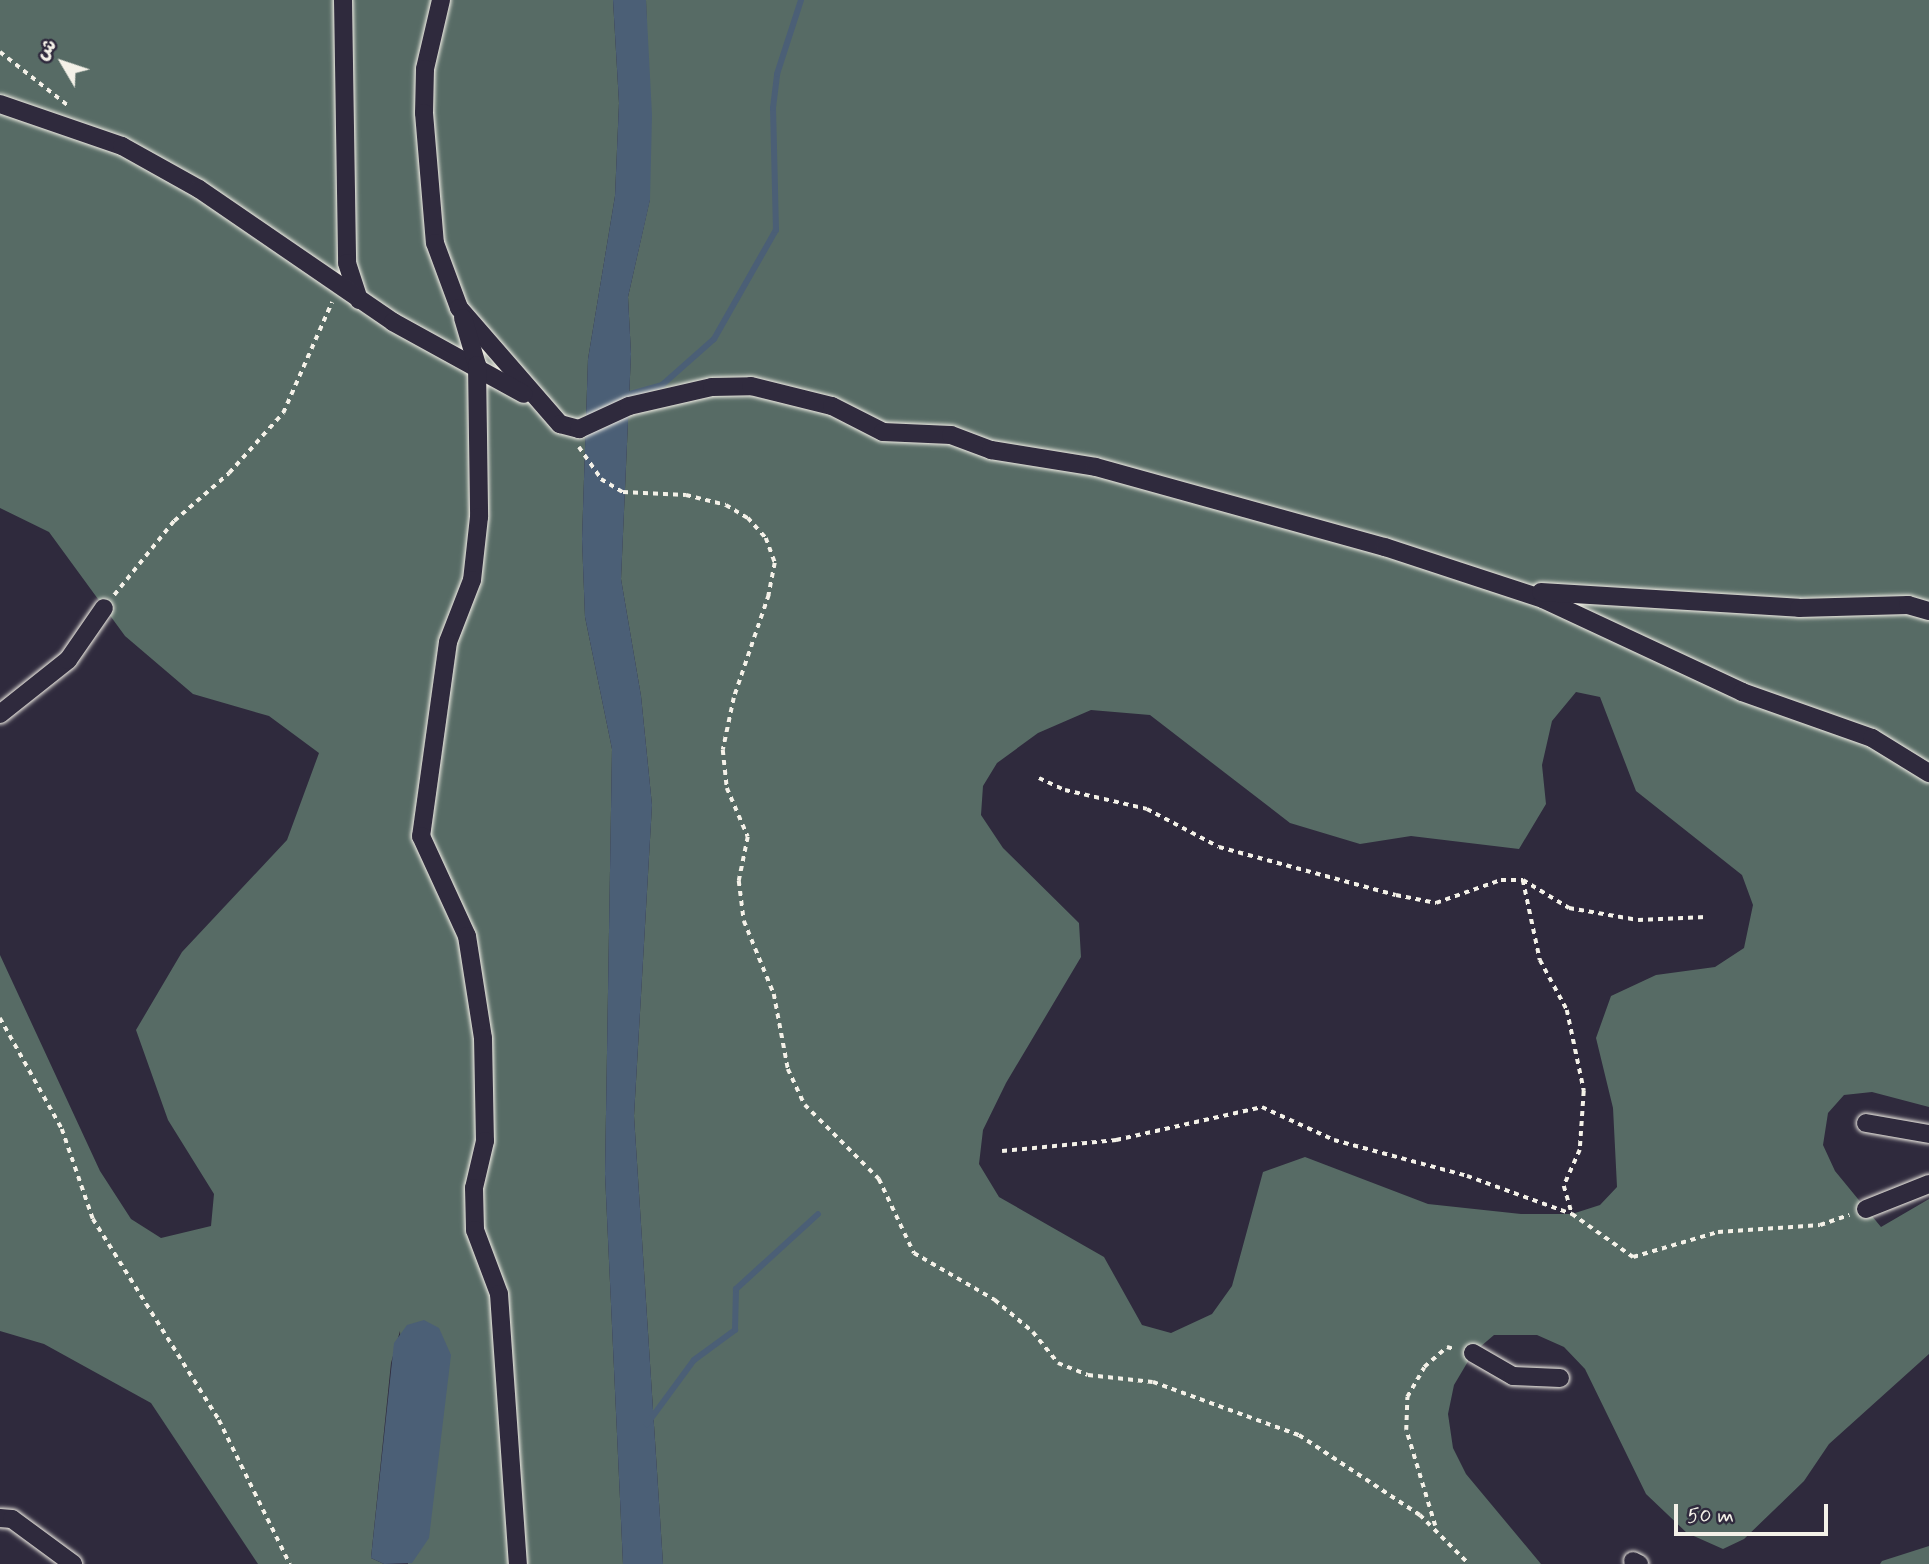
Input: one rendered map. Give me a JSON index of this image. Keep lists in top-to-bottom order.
{
  "scale_bar": "50 m",
  "north": "top left"
}
